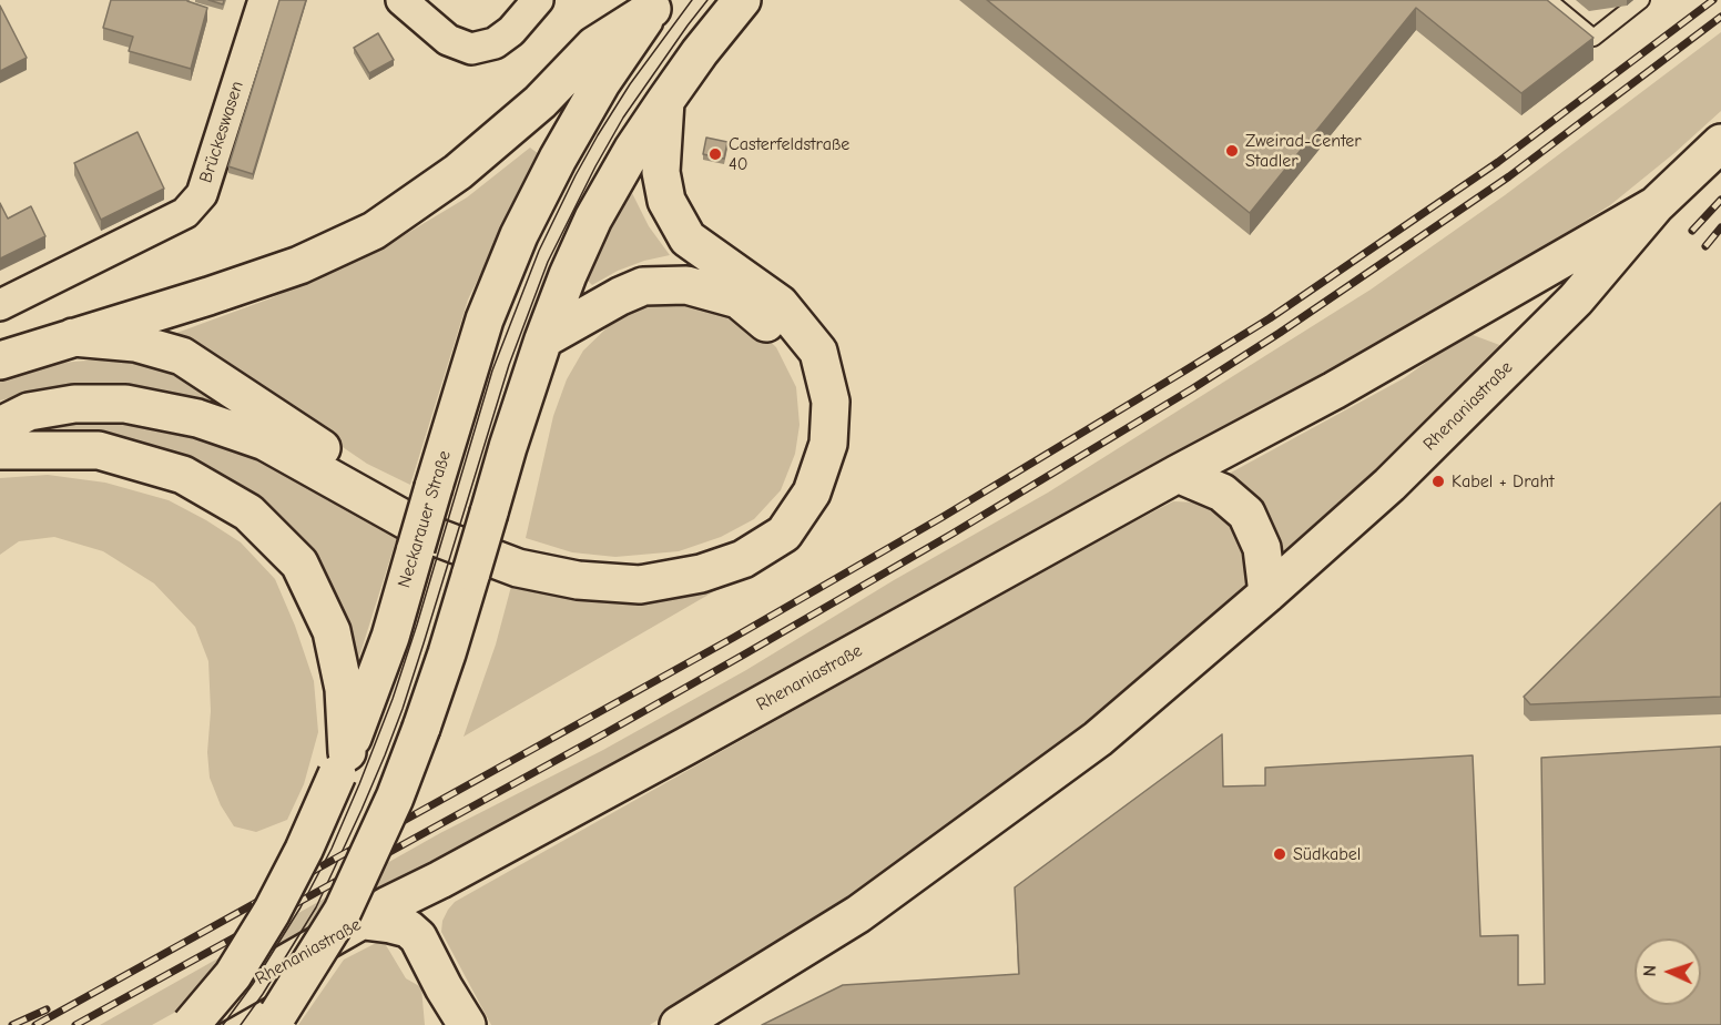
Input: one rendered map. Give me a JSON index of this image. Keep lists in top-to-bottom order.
{
  "streets": {
    "main road": ["Rhenaniastraße", "Neckarauer Straße"],
    "street": ["Brückeswasen"]
  },
  "places": [
    "Zweirad-Center Stadler",
    "Casterfeldstraße 40",
    "Kabel + Draht",
    "Südkabel"
  ],
  "north": "left"
}
